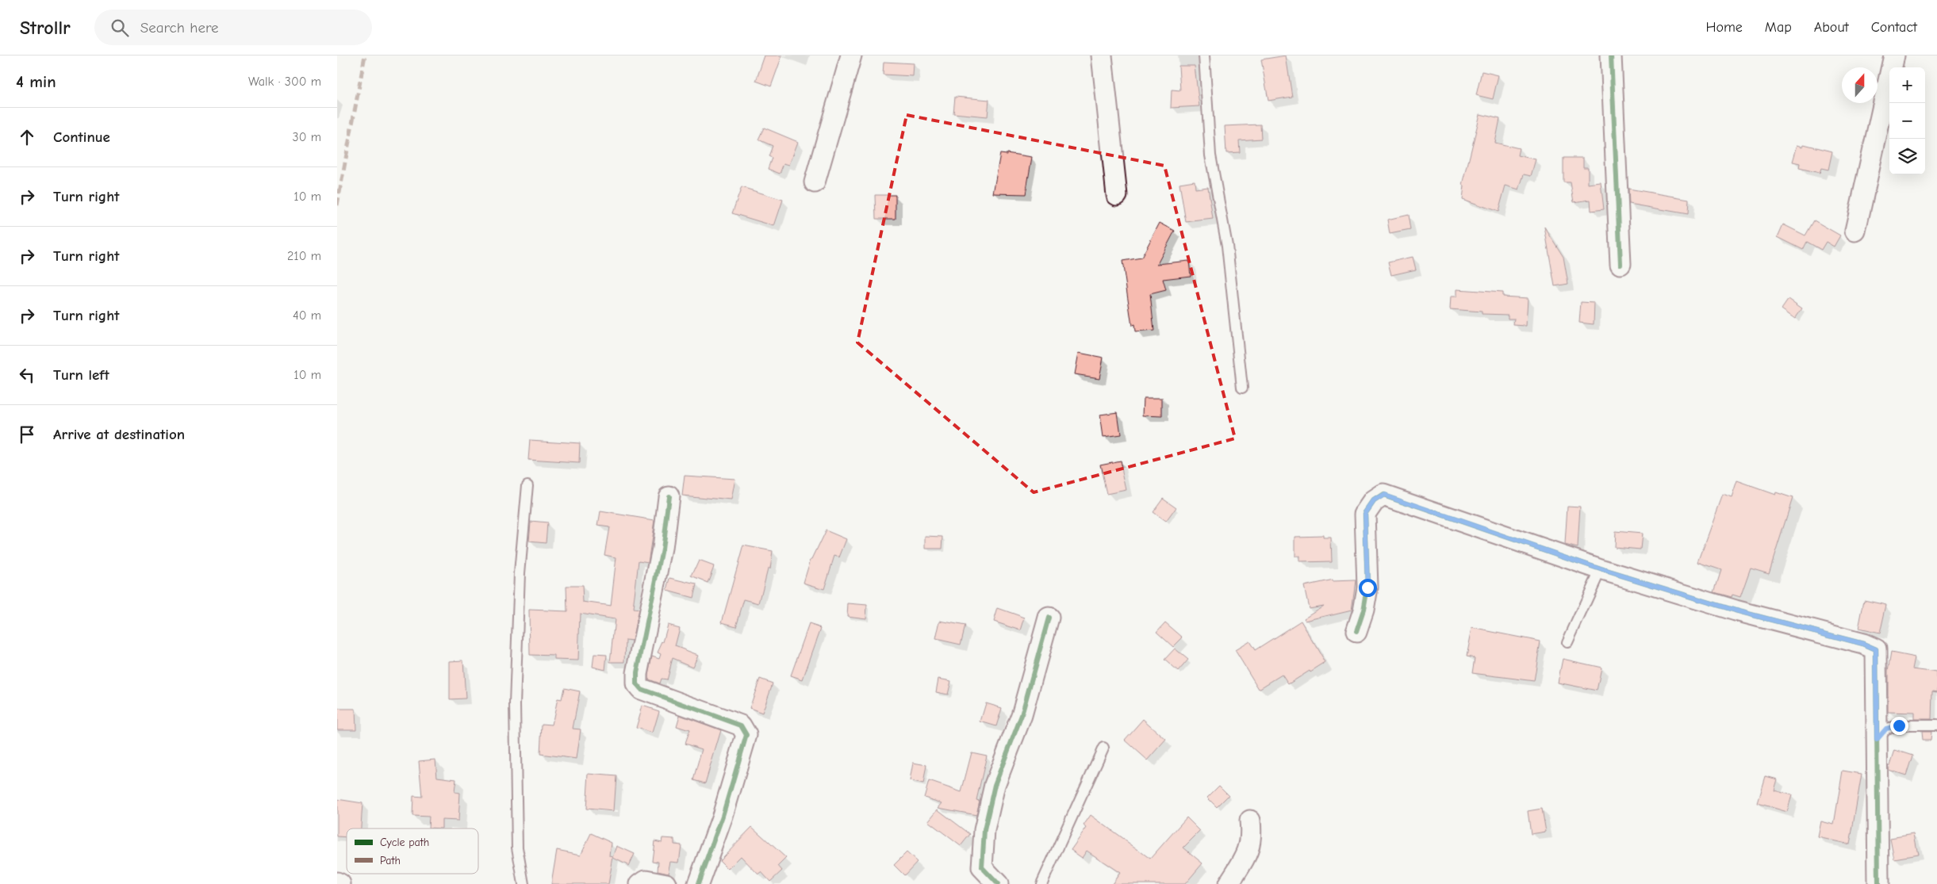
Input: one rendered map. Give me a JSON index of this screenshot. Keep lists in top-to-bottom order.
{
  "legend": ["Cycle path", "Path"],
  "north": "top",
  "page": {
    "header": "Strollr",
    "search": "Search here",
    "nav": [
      "Home",
      "Map",
      "About",
      "Contact"
    ],
    "heading": ["4 min", "Walk · 300 m"],
    "map_buttons": ["+", "−"],
    "list": [
      ["Continue", "30 m"],
      ["Turn right", "10 m"],
      ["Turn right", "210 m"],
      ["Turn right", "40 m"],
      ["Turn left", "10 m"],
      "Arrive at destination"
    ]
  }
}
